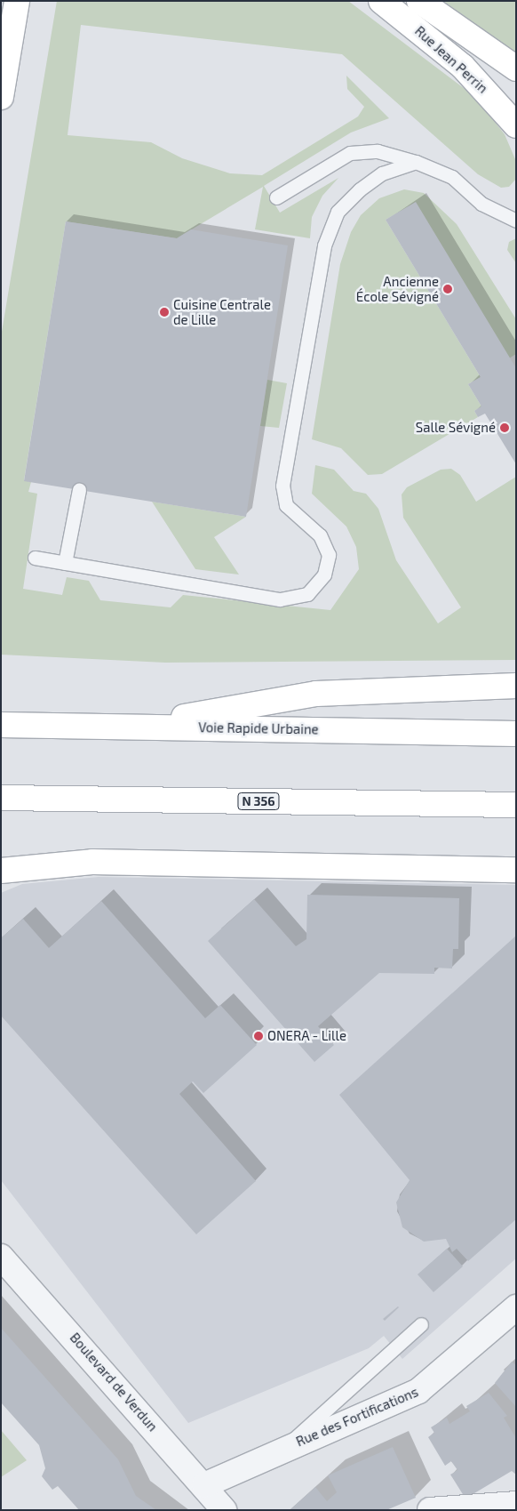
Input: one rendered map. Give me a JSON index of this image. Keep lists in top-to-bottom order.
{
  "streets": {
    "main road": ["Rue Jean Perrin", "Voie Rapide Urbaine", "N 356"],
    "street": ["Boulevard de Verdun", "Rue des Fortifications"]
  },
  "crossings": [
    ["Boulevard de Verdun", "Rue des Fortifications"]
  ],
  "places": [
    "Ancienne École Sévigné",
    "Cuisine Centrale de Lille",
    "Salle Sévigné",
    "ONERA - Lille"
  ]
}
